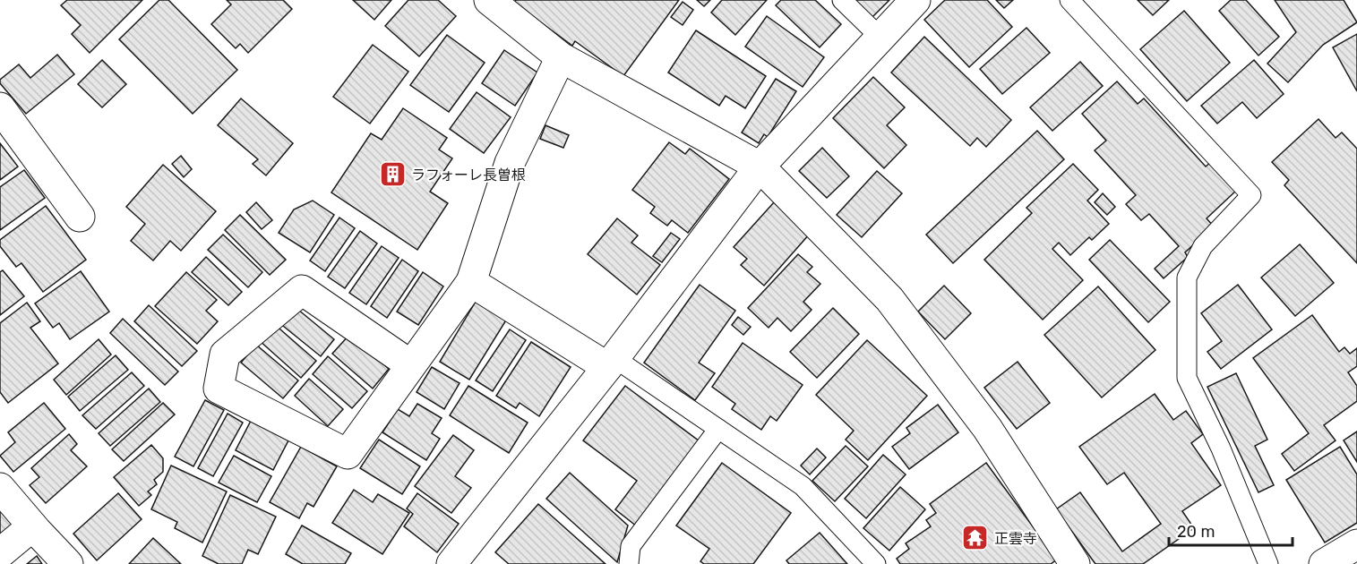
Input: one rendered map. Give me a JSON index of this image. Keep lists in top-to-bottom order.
{
  "places": {
    "building": ["ラフォーレ長曽根"],
    "temple": ["正雲寺"]
  },
  "scale_bar": "20 m"
}
